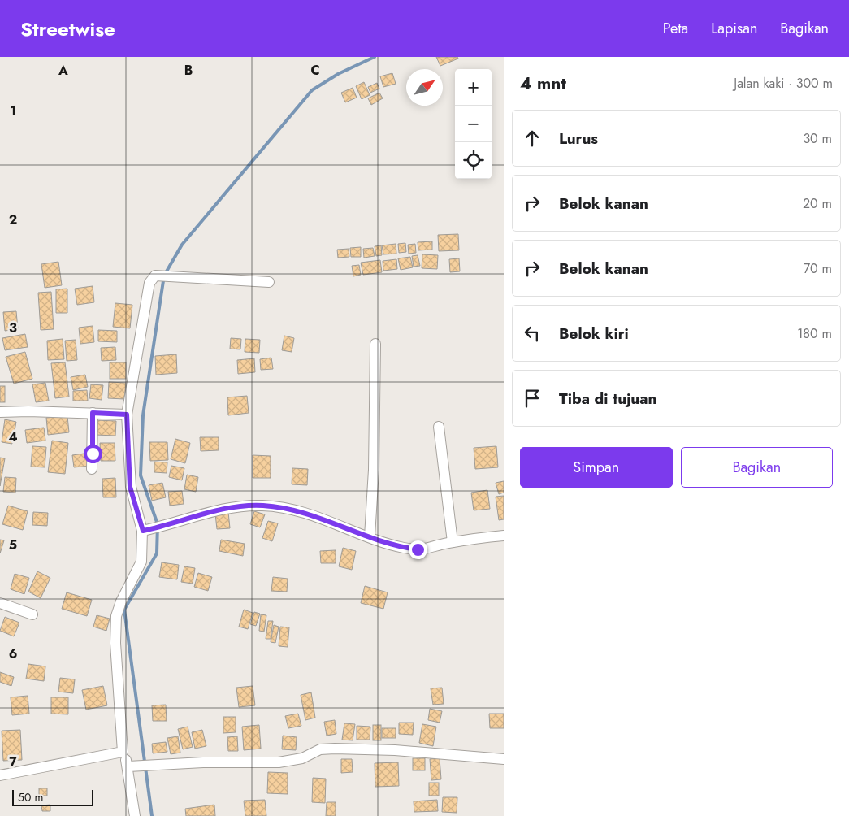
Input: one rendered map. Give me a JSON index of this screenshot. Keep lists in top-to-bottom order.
{
  "scale_bar": "50 m",
  "north": "top right",
  "page": {
    "header": "Streetwise",
    "nav": ["Peta", "Lapisan", "Bagikan"],
    "heading": ["4 mnt", "Jalan kaki · 300 m"],
    "map_buttons": ["+", "−"],
    "list": [
      ["Lurus", "30 m"],
      ["Belok kanan", "20 m"],
      ["Belok kanan", "70 m"],
      ["Belok kiri", "180 m"],
      "Tiba di tujuan"
    ],
    "buttons": ["Simpan", "Bagikan"],
    "scale": "50 m"
  },
  "grid": {
    "columns": ["A", "B", "C"],
    "rows": [
      "1",
      "2",
      "3",
      "4",
      "5",
      "6",
      "7"
    ]
  }
}
